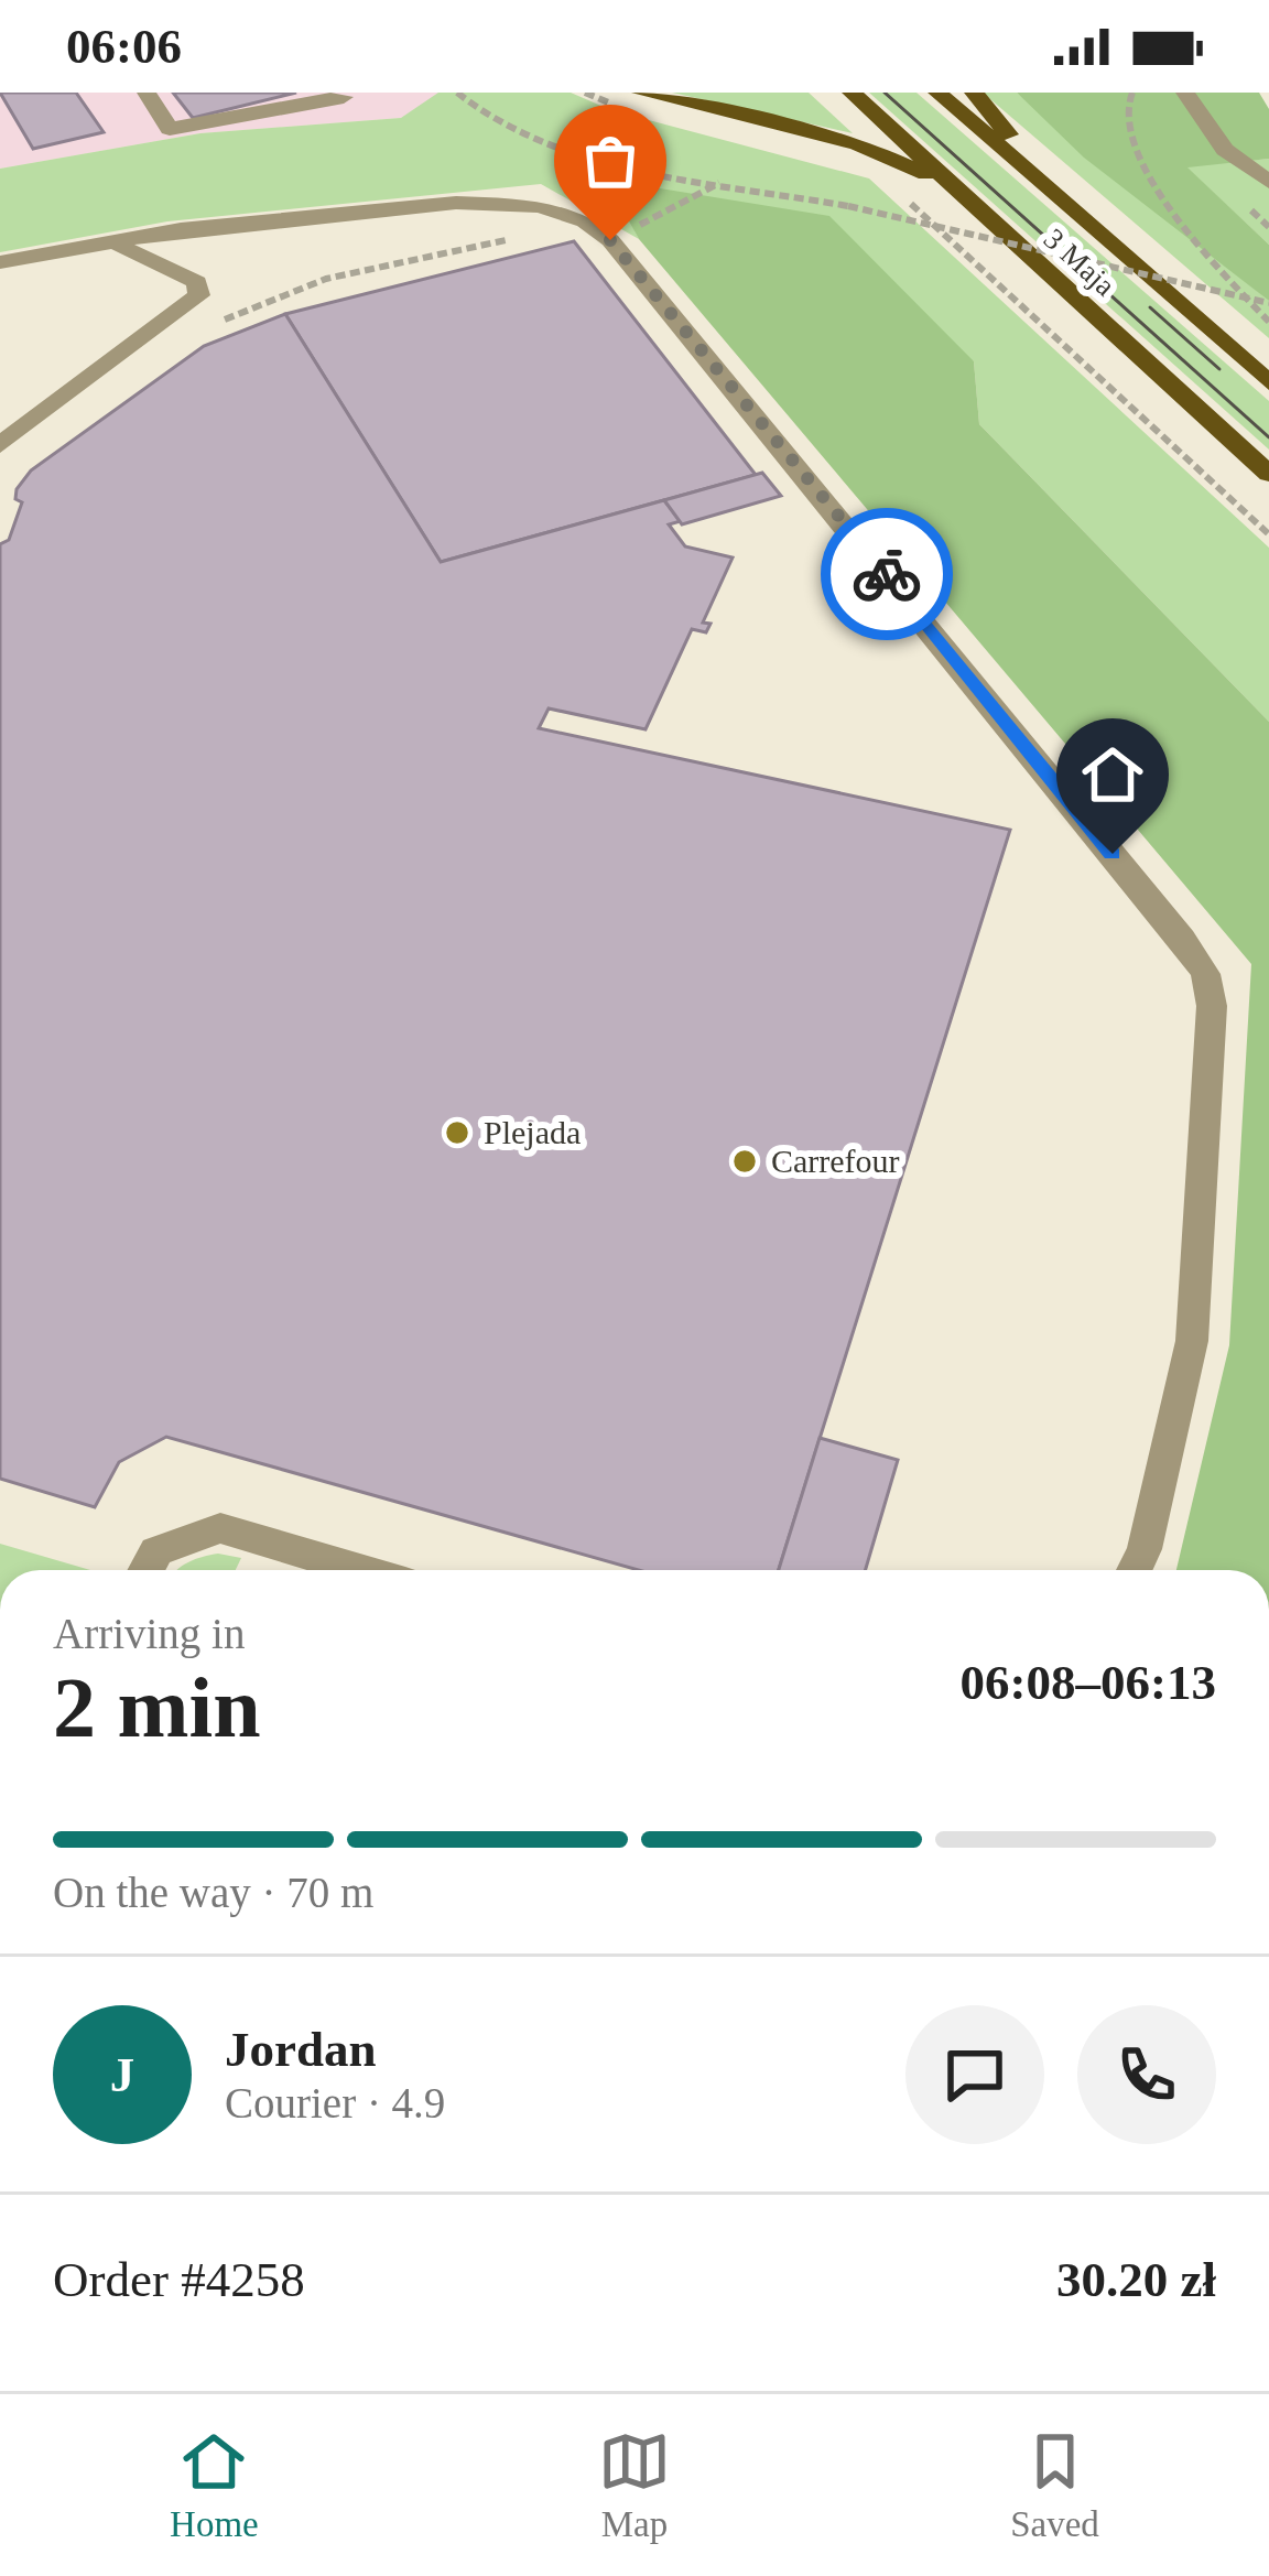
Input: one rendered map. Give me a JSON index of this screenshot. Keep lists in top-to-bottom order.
{
  "streets": {
    "main road": ["3 Maja"]
  },
  "places": ["Plejada", "Carrefour"],
  "page": {
    "status": "06:06",
    "heading": ["2 min", "Arriving in", "06:08–06:13"],
    "panel": [
      "Jordan",
      "Courier · 4.9",
      "Order #4258",
      "30.20 zł"
    ],
    "bar": "On the way · 70 m",
    "round": "J",
    "tabs": ["Home", "Map", "Saved"]
  }
}
